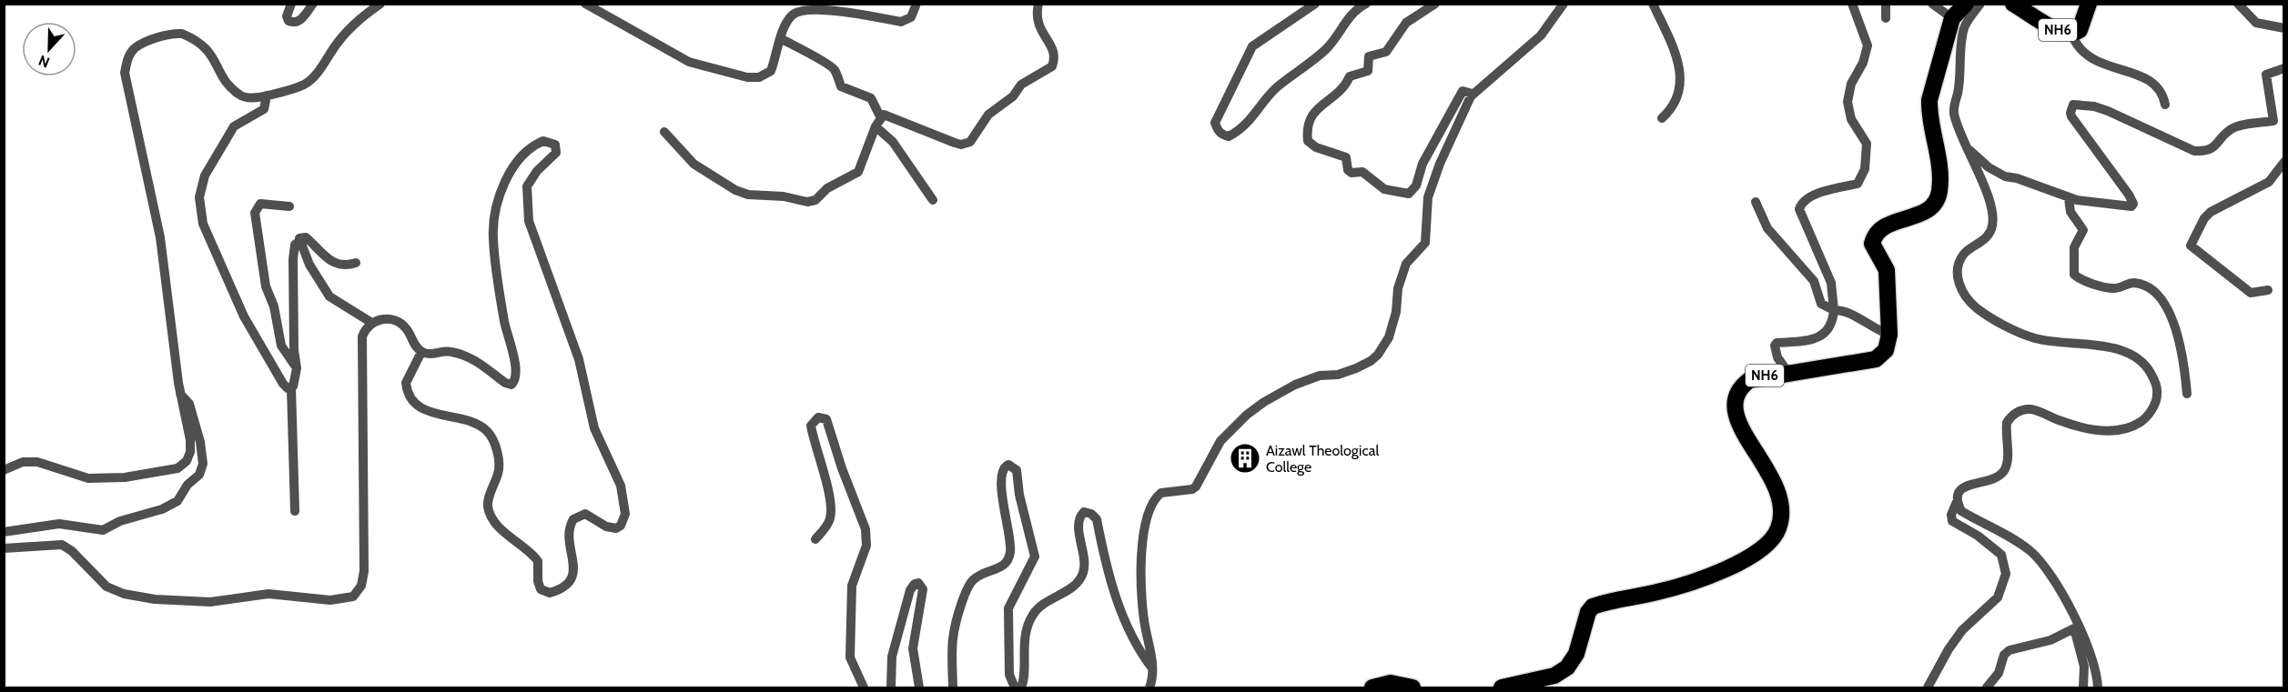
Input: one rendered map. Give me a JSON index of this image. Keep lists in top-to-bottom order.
{
  "streets": {
    "highway": ["NH6"]
  },
  "places": {
    "building": ["Aizawl Theological College"]
  },
  "north": "bottom"
}
